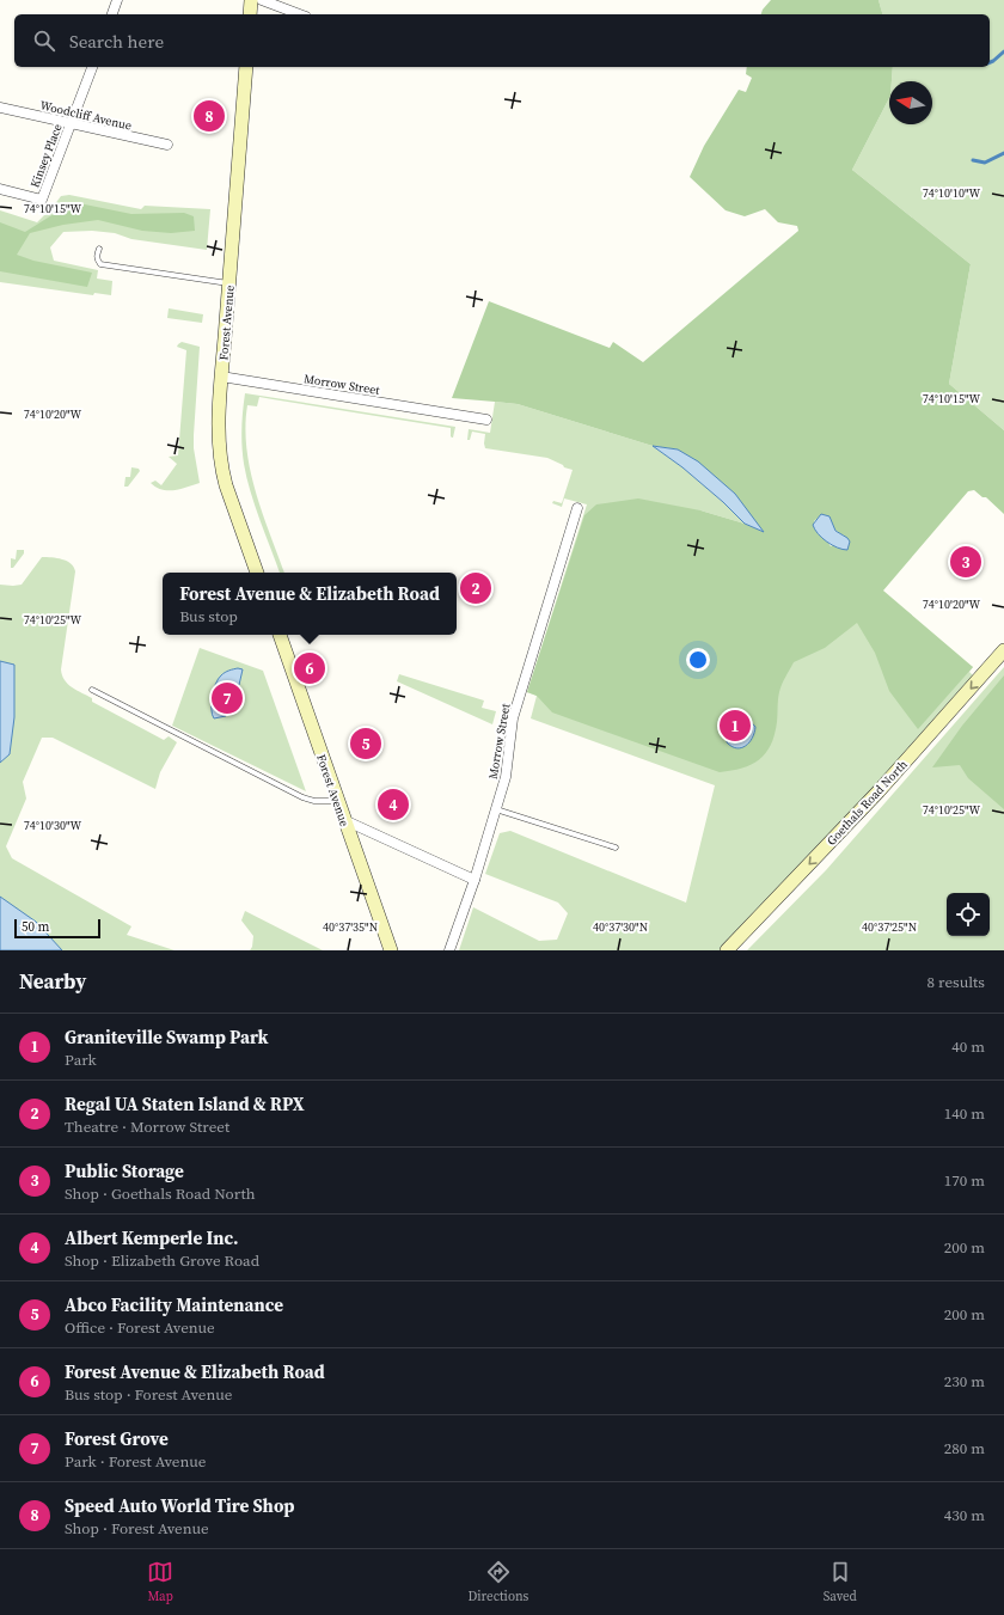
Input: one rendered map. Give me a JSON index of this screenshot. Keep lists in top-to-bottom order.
{
  "streets": {
    "main road": ["Forest Avenue", "Goethals Road North"],
    "street": ["Woodcliff Avenue", "Kinsey Place", "Morrow Street"]
  },
  "crossings": [
    ["Woodcliff Avenue", "Kinsey Place"],
    ["Forest Avenue", "Morrow Street"]
  ],
  "one_way": ["Goethals Road North"],
  "scale_bar": "50 m",
  "north": "left",
  "page": {
    "search": "Search here",
    "pins": [
      "8",
      "3",
      "2",
      "6",
      "7",
      "1",
      "5",
      "4"
    ],
    "popup": ["Forest Avenue & Elizabeth Road", "Bus stop"],
    "scale": "50 m",
    "heading": ["Nearby", "8 results"],
    "list": [
      {
        "mark": "1",
        "name": "Graniteville Swamp Park",
        "note": "Park",
        "value": "40 m"
      },
      {
        "mark": "2",
        "name": "Regal UA Staten Island & RPX",
        "note": "Theatre · Morrow Street",
        "value": "140 m"
      },
      {
        "mark": "3",
        "name": "Public Storage",
        "note": "Shop · Goethals Road North",
        "value": "170 m"
      },
      {
        "mark": "4",
        "name": "Albert Kemperle Inc.",
        "note": "Shop · Elizabeth Grove Road",
        "value": "200 m"
      },
      {
        "mark": "5",
        "name": "Abco Facility Maintenance",
        "note": "Office · Forest Avenue",
        "value": "200 m"
      },
      {
        "mark": "6",
        "name": "Forest Avenue & Elizabeth Road",
        "note": "Bus stop · Forest Avenue",
        "value": "230 m"
      },
      {
        "mark": "7",
        "name": "Forest Grove",
        "note": "Park · Forest Avenue",
        "value": "280 m"
      },
      {
        "mark": "8",
        "name": "Speed Auto World Tire Shop",
        "note": "Shop · Forest Avenue",
        "value": "430 m"
      }
    ],
    "nav": ["Map", "Directions", "Saved"]
  },
  "coordinates": [
    "74°10'10\"W",
    "74°10'15\"W",
    "74°10'20\"W",
    "74°10'25\"W",
    "74°10'30\"W",
    "40°37'35\"N",
    "40°37'30\"N",
    "40°37'25\"N"
  ]
}
